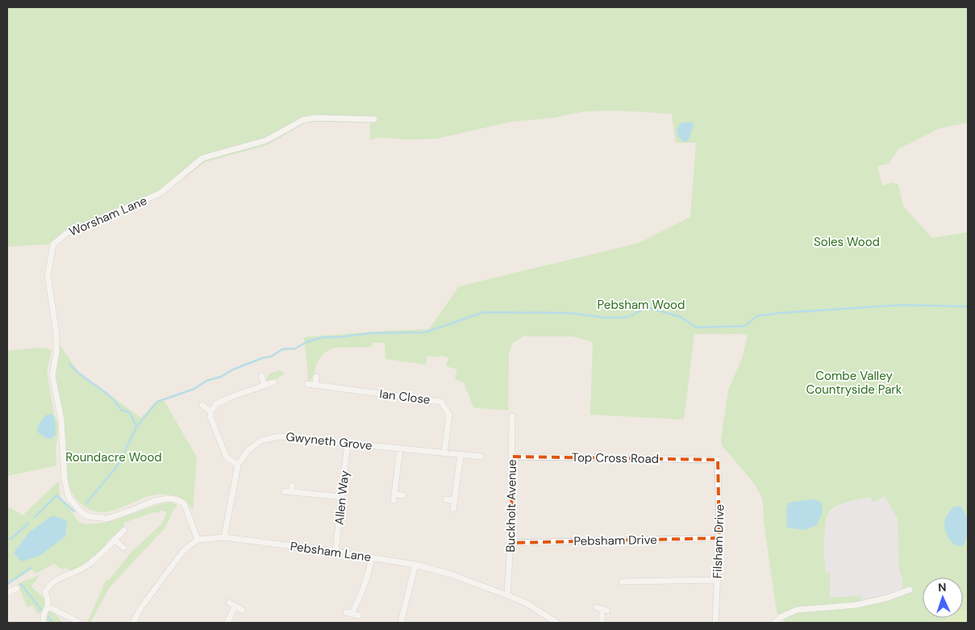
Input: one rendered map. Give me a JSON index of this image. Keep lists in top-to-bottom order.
{
  "streets": {
    "street": [
      "Worsham Lane",
      "Ian Close",
      "Gwyneth Grove",
      "Top Cross Road",
      "Allen Way",
      "Buckholt Avenue",
      "Pebsham Drive",
      "Filsham Drive",
      "Pebsham Lane"
    ]
  },
  "crossings": [
    ["Worsham Lane", "Pebsham Lane"],
    ["Ian Close", "Gwyneth Grove"],
    ["Gwyneth Grove", "Allen Way"],
    ["Gwyneth Grove", "Pebsham Lane"],
    ["Top Cross Road", "Buckholt Avenue"],
    ["Top Cross Road", "Filsham Drive"],
    ["Allen Way", "Pebsham Lane"],
    ["Buckholt Avenue", "Pebsham Drive"],
    ["Buckholt Avenue", "Pebsham Lane"],
    ["Pebsham Drive", "Filsham Drive"]
  ],
  "parks": [
    "Soles Wood",
    "Pebsham Wood",
    "Combe Valley Countryside Park",
    "Roundacre Wood"
  ],
  "north": "top"
}
